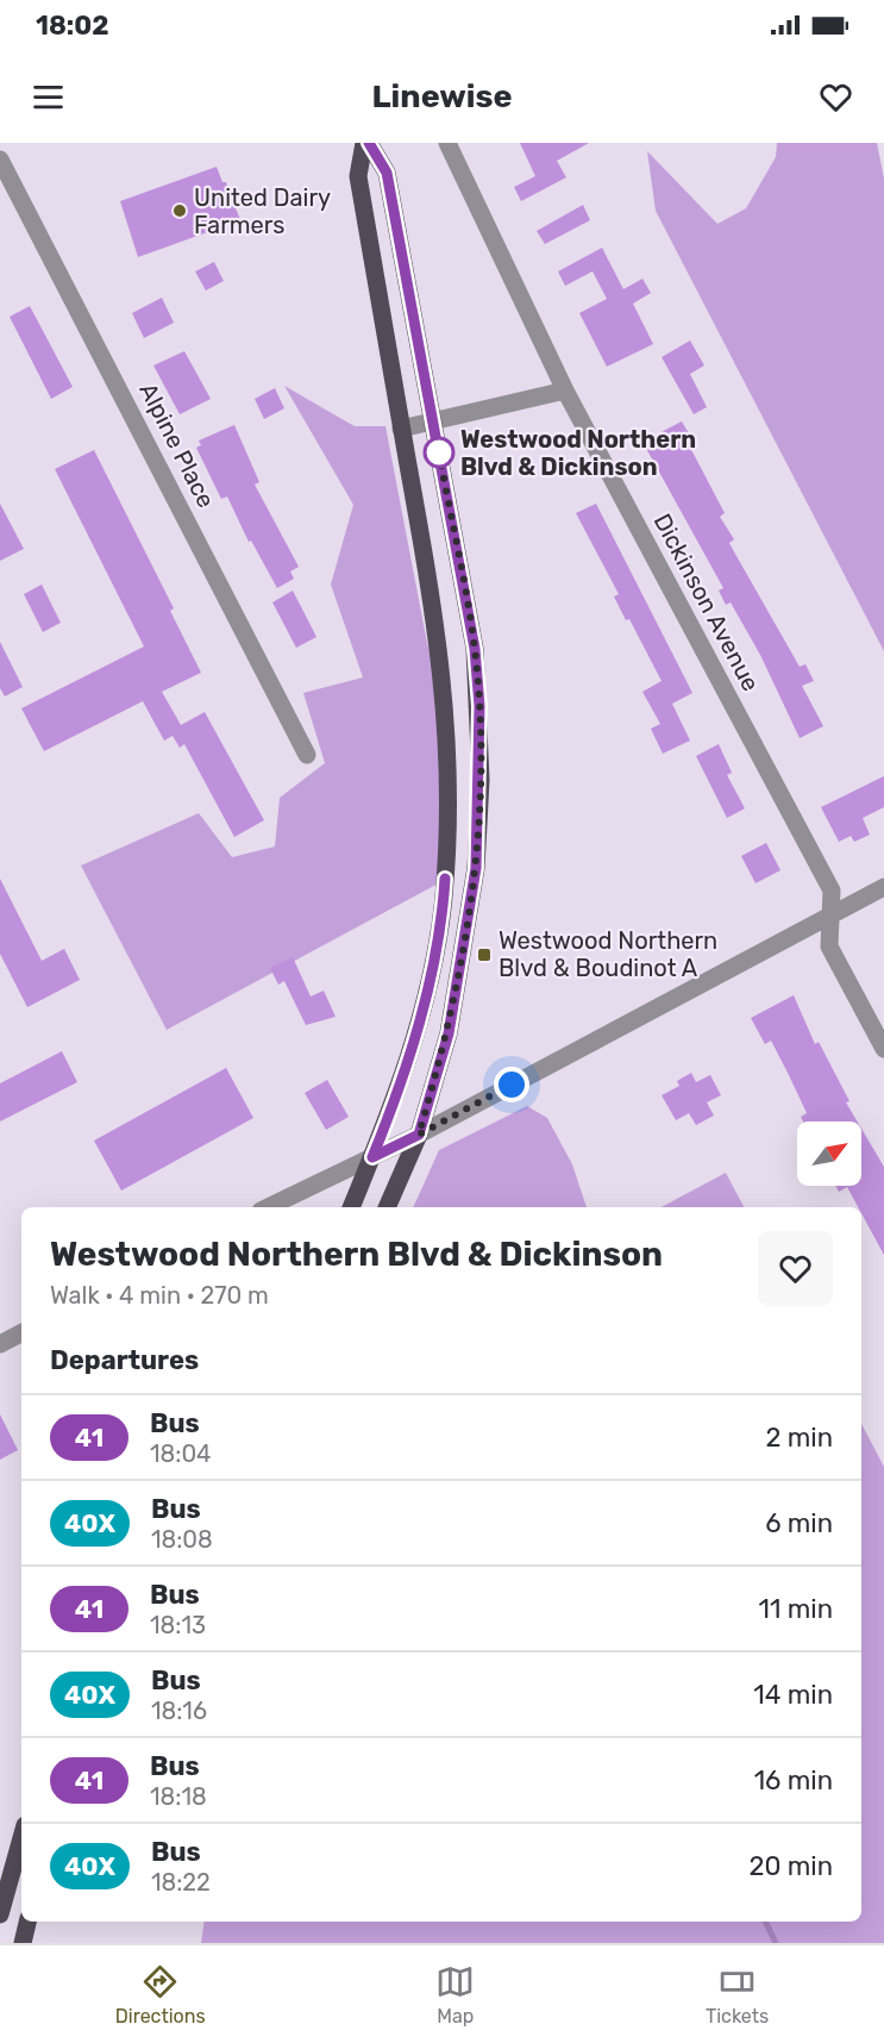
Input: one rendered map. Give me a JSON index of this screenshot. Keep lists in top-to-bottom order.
{
  "streets": {
    "street": ["Alpine Place", "Dickinson Avenue"]
  },
  "places": {
    "other": ["United Dairy Farmers", "Westwood Northern Blvd & Dickinson"],
    "transit": ["Westwood Northern Blvd & Boudinot A"]
  },
  "lines": ["bus line 41"],
  "north": "top right",
  "page": {
    "status": "18:02",
    "header": "Linewise",
    "heading": [
      ["Westwood Northern Blvd & Dickinson", "Walk · 4 min · 270 m"],
      "Departures"
    ],
    "list": [
      {
        "mark": "41",
        "name": "Bus",
        "note": "18:04",
        "value": "2 min"
      },
      {
        "mark": "40X",
        "name": "Bus",
        "note": "18:08",
        "value": "6 min"
      },
      {
        "mark": "41",
        "name": "Bus",
        "note": "18:13",
        "value": "11 min"
      },
      {
        "mark": "40X",
        "name": "Bus",
        "note": "18:16",
        "value": "14 min"
      },
      {
        "mark": "41",
        "name": "Bus",
        "note": "18:18",
        "value": "16 min"
      },
      {
        "mark": "40X",
        "name": "Bus",
        "note": "18:22",
        "value": "20 min"
      }
    ],
    "tabs": ["Directions", "Map", "Tickets"]
  }
}
